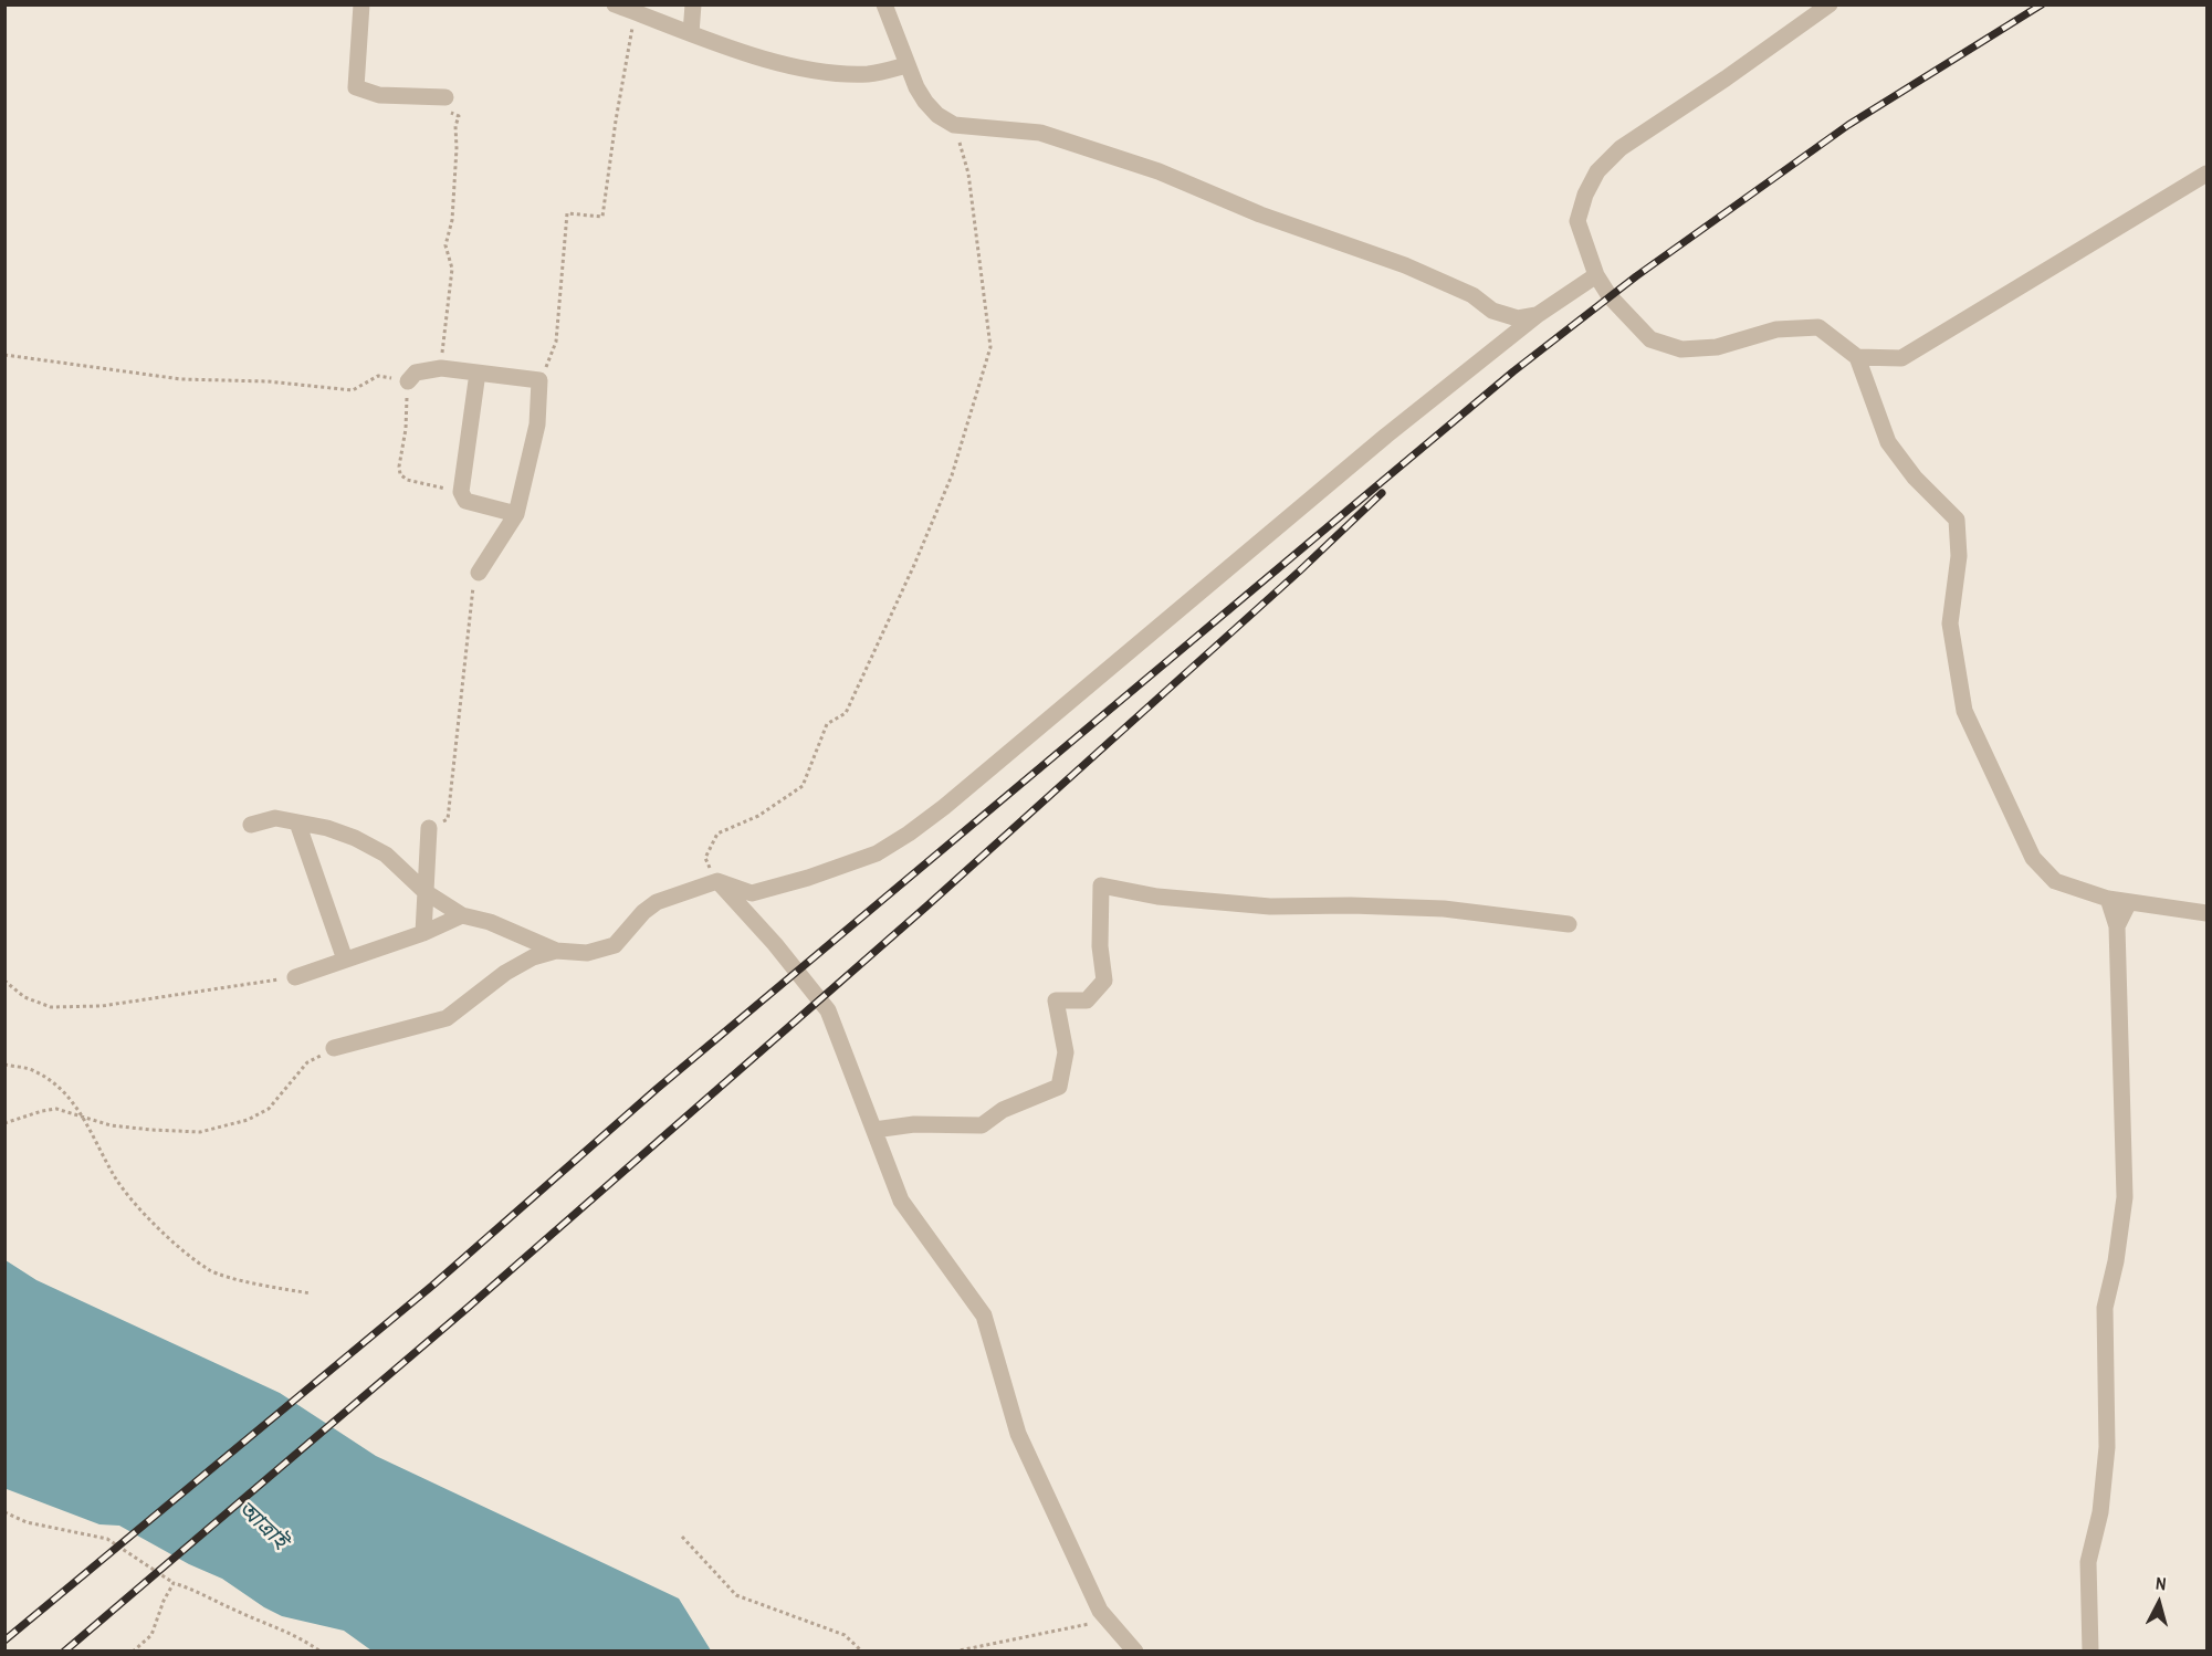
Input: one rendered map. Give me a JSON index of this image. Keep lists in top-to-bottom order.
{
  "water": ["আত্রাই"],
  "north": "top"
}
